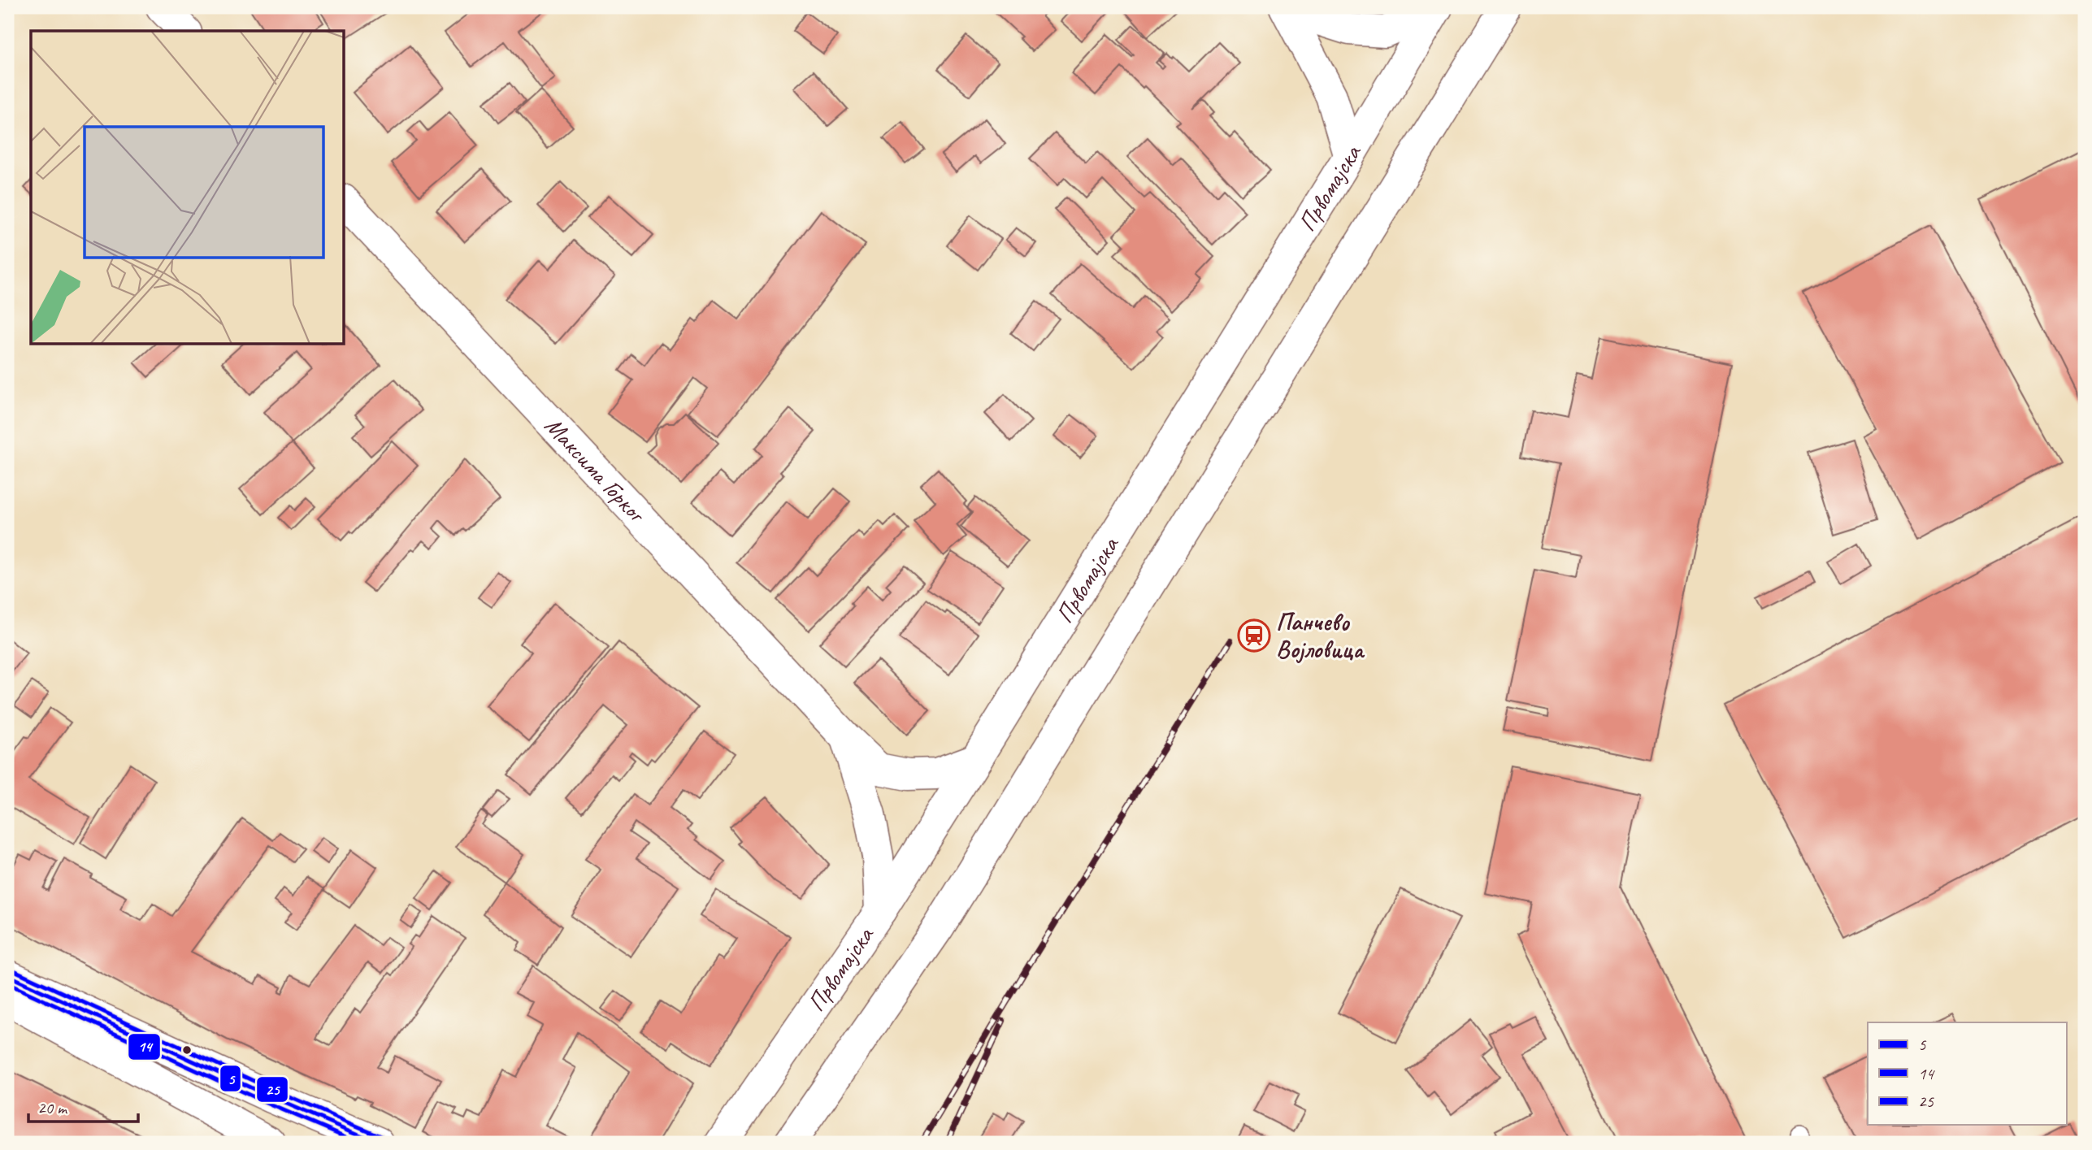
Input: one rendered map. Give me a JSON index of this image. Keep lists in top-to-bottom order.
{
  "streets": {
    "main road": ["Првомајска", "Максима Горког"]
  },
  "crossings": [
    ["Првомајска", "Максима Горког"]
  ],
  "places": {
    "station": ["Панчево Војловица"]
  },
  "lines": ["transit line 25", "transit line 5", "transit line 14"],
  "legend": ["5", "14", "25"],
  "scale_bar": "20 m"
}
